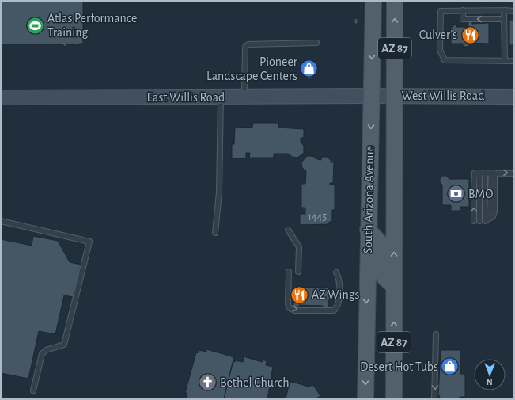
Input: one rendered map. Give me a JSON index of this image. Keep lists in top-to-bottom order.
{
  "streets": {
    "main road": ["AZ 87", "South Arizona Avenue"],
    "street": ["West Willis Road", "East Willis Road"]
  },
  "crossings": [
    ["West Willis Road", "East Willis Road"],
    ["West Willis Road", "South Arizona Avenue"],
    ["East Willis Road", "South Arizona Avenue"]
  ],
  "places": {
    "sports": ["Atlas Performance Training"],
    "restaurant": ["Culver's", "AZ Wings"],
    "shop": ["Pioneer Landscape Centers", "Desert Hot Tubs"],
    "bank": ["BMO"],
    "church": ["Bethel Church"]
  },
  "house_numbers": ["1445"],
  "north": "bottom"
}
